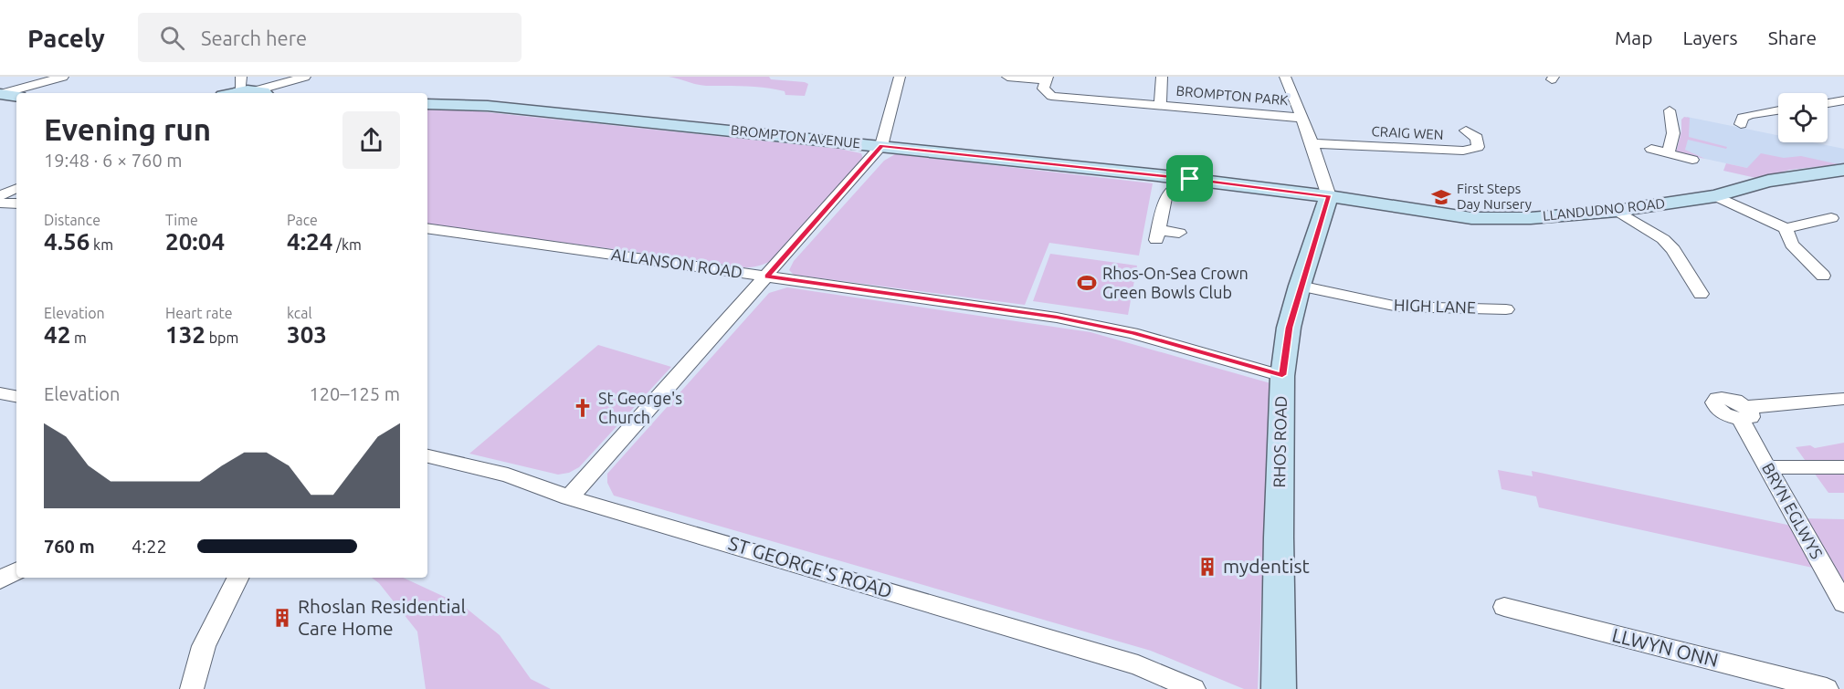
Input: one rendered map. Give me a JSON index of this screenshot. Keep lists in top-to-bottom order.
{
  "streets": {
    "main road": ["BROMPTON AVENUE", "LLANDUDNO ROAD", "RHOS ROAD"],
    "street": [
      "BROMPTON PARK",
      "CRAIG WEN",
      "ALLANSON ROAD",
      "HIGH LANE",
      "BRYN EGLWYS",
      "ST GEORGE'S ROAD",
      "LLWYN ONN"
    ]
  },
  "crossings": [
    ["BROMPTON AVENUE", "LLANDUDNO ROAD"],
    ["BROMPTON AVENUE", "RHOS ROAD"],
    ["LLANDUDNO ROAD", "RHOS ROAD"],
    ["ALLANSON ROAD", "RHOS ROAD"],
    ["HIGH LANE", "RHOS ROAD"]
  ],
  "places": {
    "school or university": ["First Steps Day Nursery"],
    "sports": ["Rhos-On-Sea Crown Green Bowls Club"],
    "church": ["St George's Church"],
    "building": ["mydentist", "Rhoslan Residential Care Home"]
  },
  "page": {
    "header": "Pacely",
    "search": "Search here",
    "nav": ["Map", "Layers", "Share"],
    "heading": ["Evening run", "19:48 · 6 × 760 m"],
    "stats": [
      ["Distance", "4.56 km"],
      ["Time", "20:04"],
      ["Pace", "4:24 /km"],
      ["Elevation", "42 m"],
      ["Heart rate", "132 bpm"],
      ["kcal", "303"]
    ],
    "chart": ["Elevation", "120–125 m"],
    "list": [
      {
        "name": "760 m",
        "note": "4:22"
      }
    ]
  }
}
